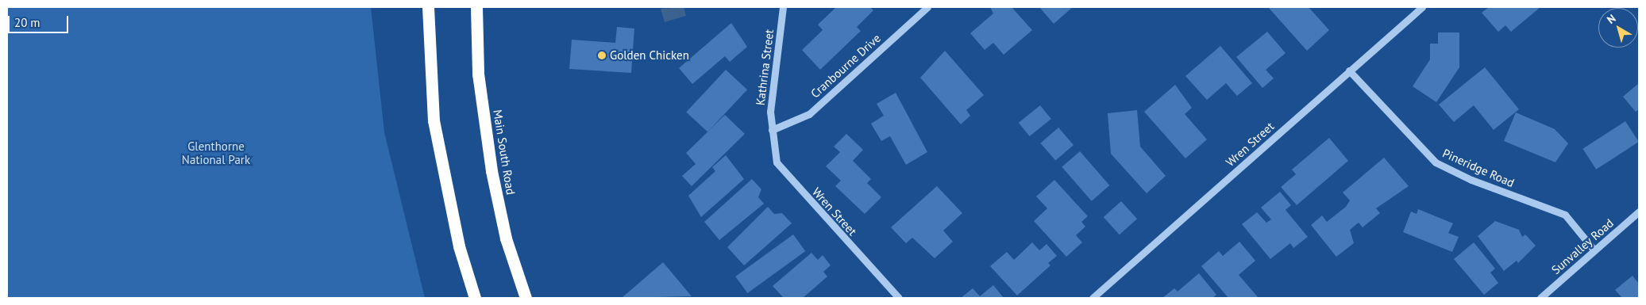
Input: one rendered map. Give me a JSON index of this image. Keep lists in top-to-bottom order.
{
  "streets": {
    "highway": ["Main South Road"],
    "street": [
      "Cranbourne Drive",
      "Kathrina Street",
      "Wren Street",
      "Pineridge Road",
      "Sunvalley Road"
    ]
  },
  "crossings": [
    ["Cranbourne Drive", "Kathrina Street"],
    ["Cranbourne Drive", "Wren Street"],
    ["Kathrina Street", "Wren Street"],
    ["Wren Street", "Pineridge Road"],
    ["Pineridge Road", "Sunvalley Road"]
  ],
  "parks": ["Glenthorne National Park"],
  "places": ["Golden Chicken"],
  "scale_bar": "20 m",
  "north": "top left"
}
